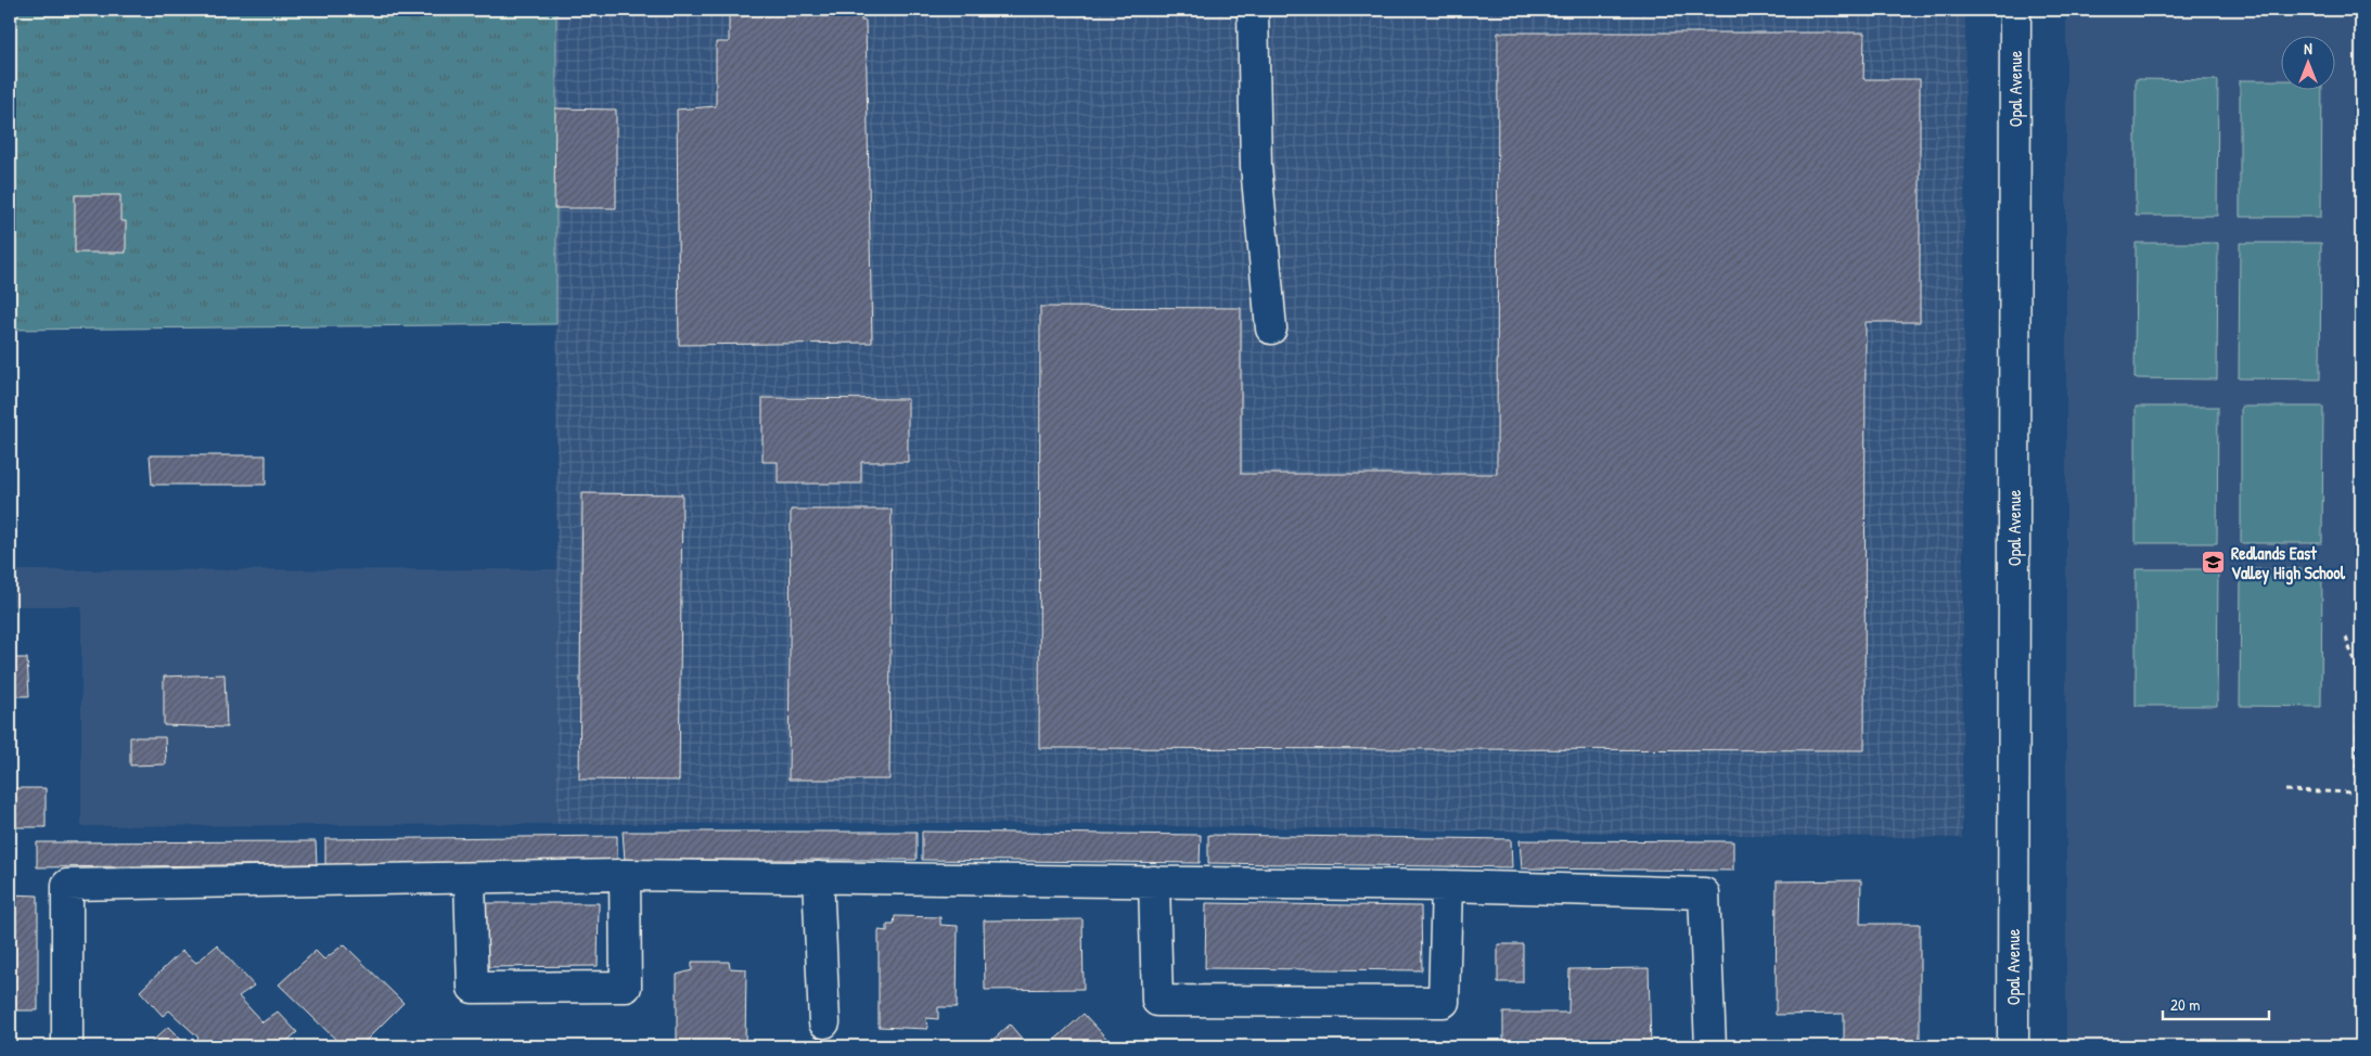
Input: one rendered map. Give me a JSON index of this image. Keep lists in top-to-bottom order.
{
  "streets": {
    "street": ["Opal Avenue"]
  },
  "places": {
    "school or university": ["Redlands East Valley High School"]
  },
  "scale_bar": "20 m",
  "north": "top"
}
